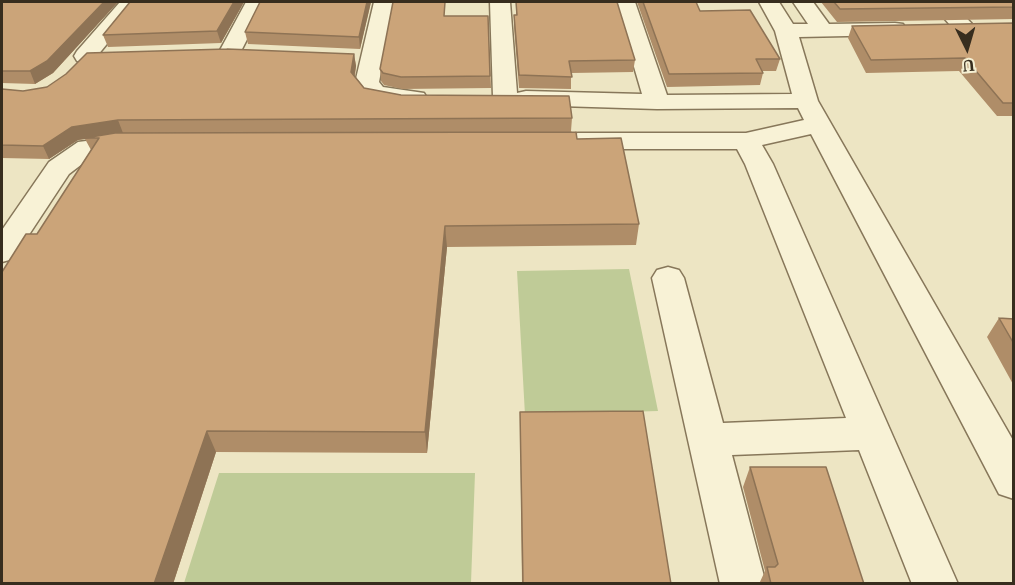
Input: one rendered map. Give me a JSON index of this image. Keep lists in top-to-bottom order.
{
  "north": "bottom"
}
